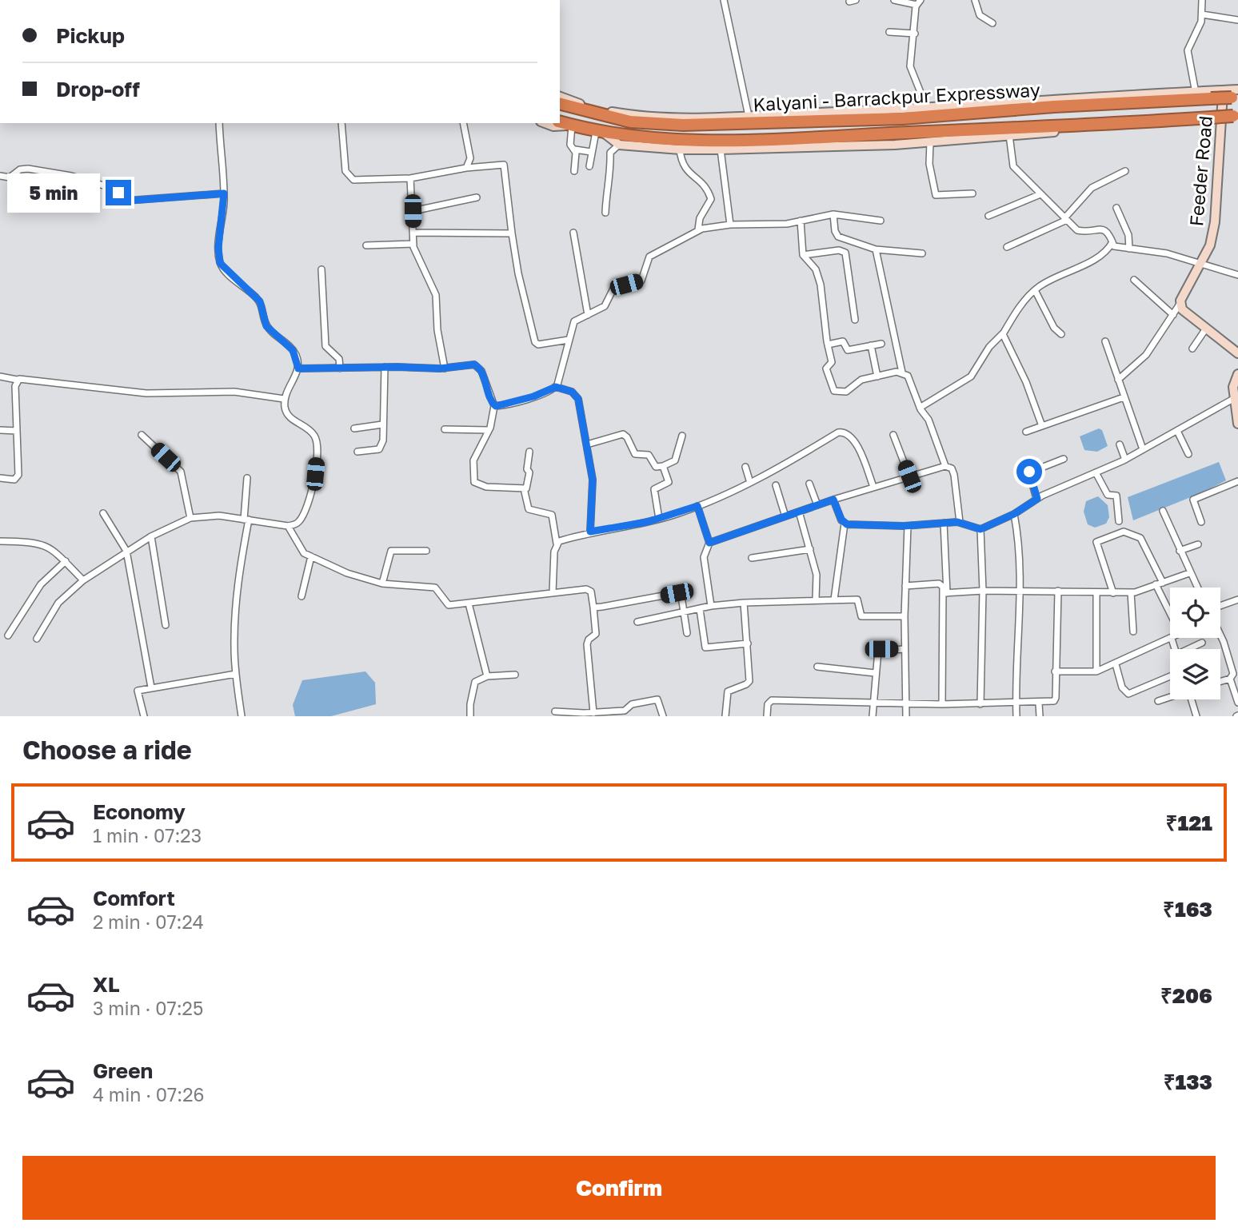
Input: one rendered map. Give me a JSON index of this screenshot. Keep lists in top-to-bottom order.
{
  "streets": {
    "highway": ["Kalyani - Barrackpur Expressway"],
    "street": ["Feeder Road"]
  },
  "crossings": [
    ["Kalyani - Barrackpur Expressway", "Feeder Road"]
  ],
  "page": {
    "banner": ["Pickup", "Drop-off"],
    "bubble": "5 min",
    "heading": "Choose a ride",
    "list": [
      {
        "name": "Economy",
        "note": "1 min · 07:23",
        "value": "₹121"
      },
      {
        "name": "Comfort",
        "note": "2 min · 07:24",
        "value": "₹163"
      },
      {
        "name": "XL",
        "note": "3 min · 07:25",
        "value": "₹206"
      },
      {
        "name": "Green",
        "note": "4 min · 07:26",
        "value": "₹133"
      }
    ],
    "buttons": "Confirm"
  }
}
